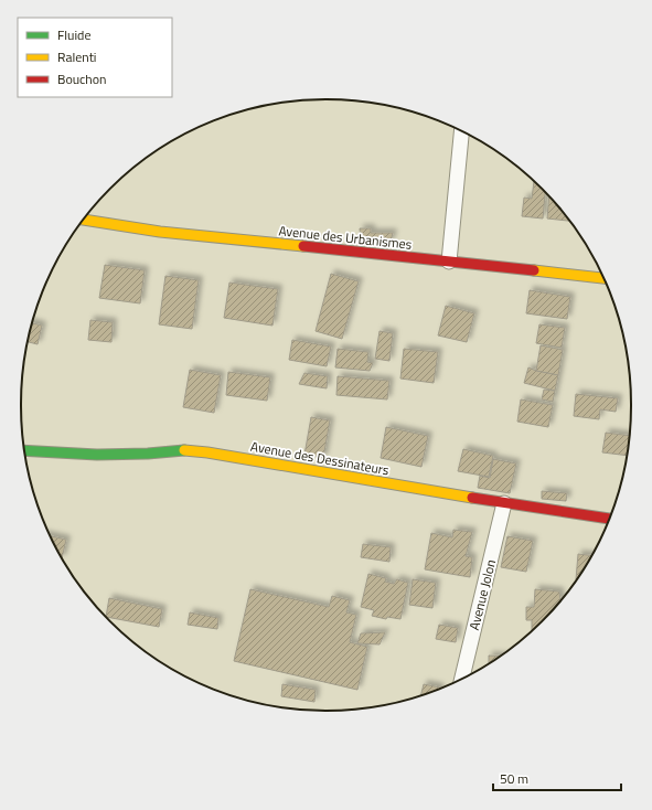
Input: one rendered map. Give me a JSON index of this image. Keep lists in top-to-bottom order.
{
  "streets": {
    "street": ["Avenue des Urbanismes", "Avenue des Dessinateurs", "Avenue Jolon"]
  },
  "crossings": [
    ["Avenue des Dessinateurs", "Avenue Jolon"]
  ],
  "legend": ["Fluide", "Ralenti", "Bouchon"],
  "scale_bar": "50 m"
}
